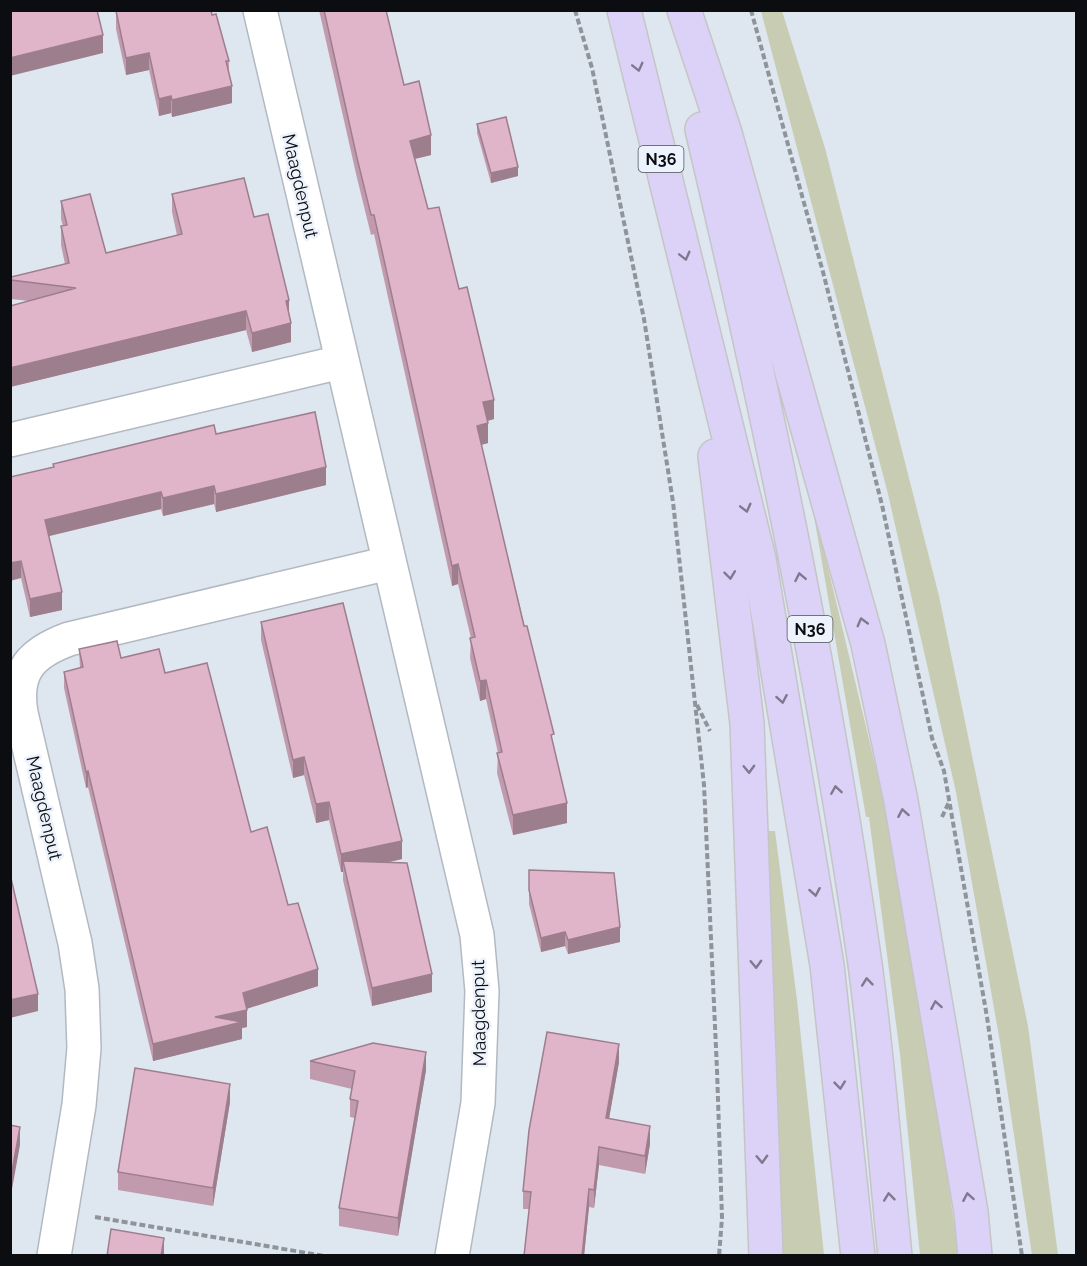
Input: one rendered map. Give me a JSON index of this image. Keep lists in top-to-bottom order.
{
  "streets": {
    "main road": ["N36"],
    "street": ["Maagdenput"]
  }
}
